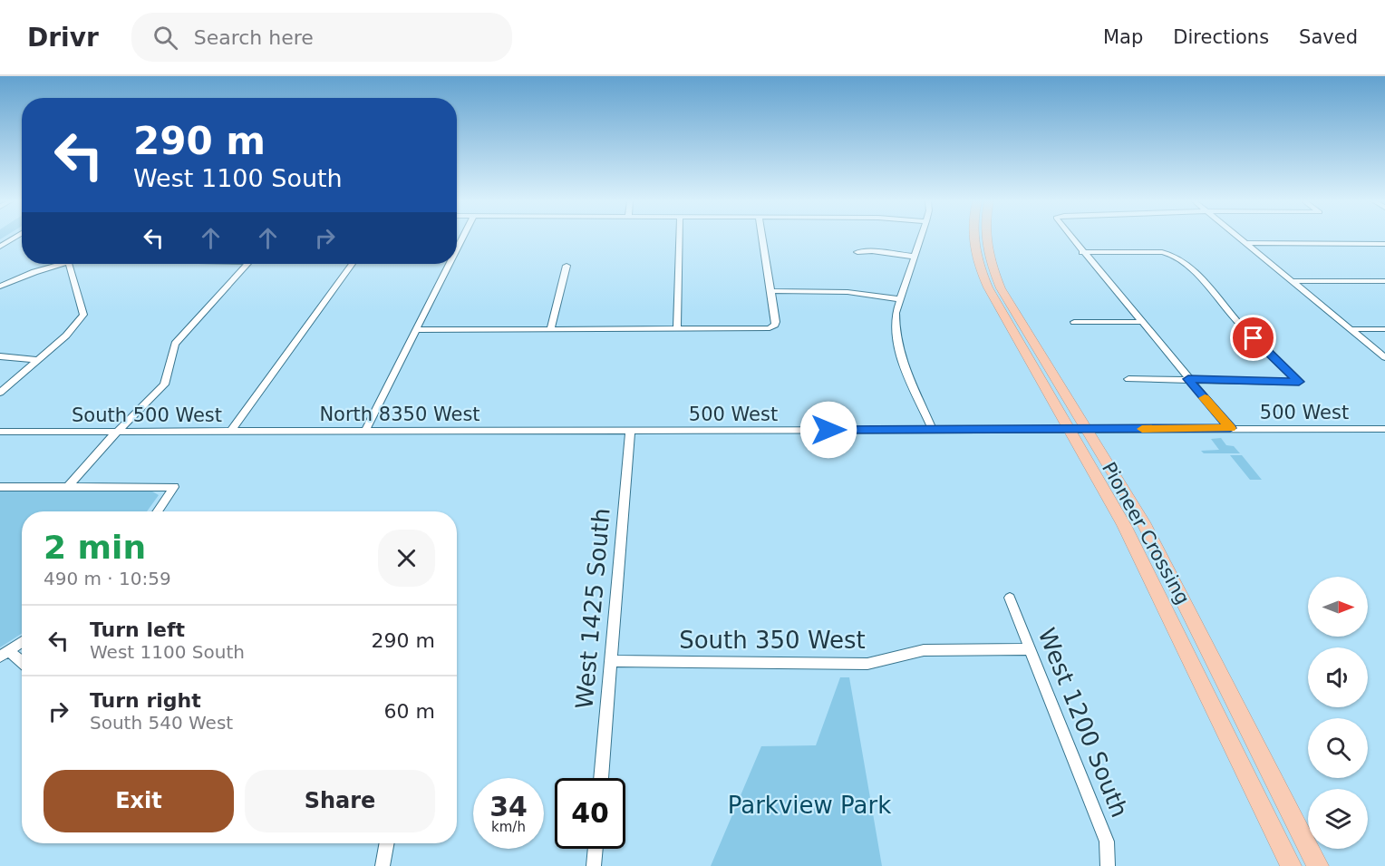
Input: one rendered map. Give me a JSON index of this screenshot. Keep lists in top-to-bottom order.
{
  "streets": {
    "highway": ["Pioneer Crossing"],
    "street": [
      "500 West",
      "North 8350 West",
      "South 500 West",
      "West 1425 South",
      "South 350 West",
      "West 1200 South"
    ]
  },
  "crossings": [
    ["500 West", "North 8350 West"],
    ["500 West", "Pioneer Crossing"],
    ["500 West", "West 1425 South"],
    ["North 8350 West", "South 500 West"],
    ["West 1425 South", "South 350 West"],
    ["South 350 West", "West 1200 South"]
  ],
  "parks": ["Parkview Park"],
  "north": "right",
  "page": {
    "header": "Drivr",
    "search": "Search here",
    "nav": ["Map", "Directions", "Saved"],
    "turn": ["290 m", "West 1100 South"],
    "heading": ["2 min", "490 m · 10:59"],
    "list": [
      {
        "name": "Turn left",
        "note": "West 1100 South",
        "value": "290 m"
      },
      {
        "name": "Turn right",
        "note": "South 540 West",
        "value": "60 m"
      }
    ],
    "buttons": ["Exit", "Share"],
    "speed": "34 km/h",
    "limit": "40"
  }
}
